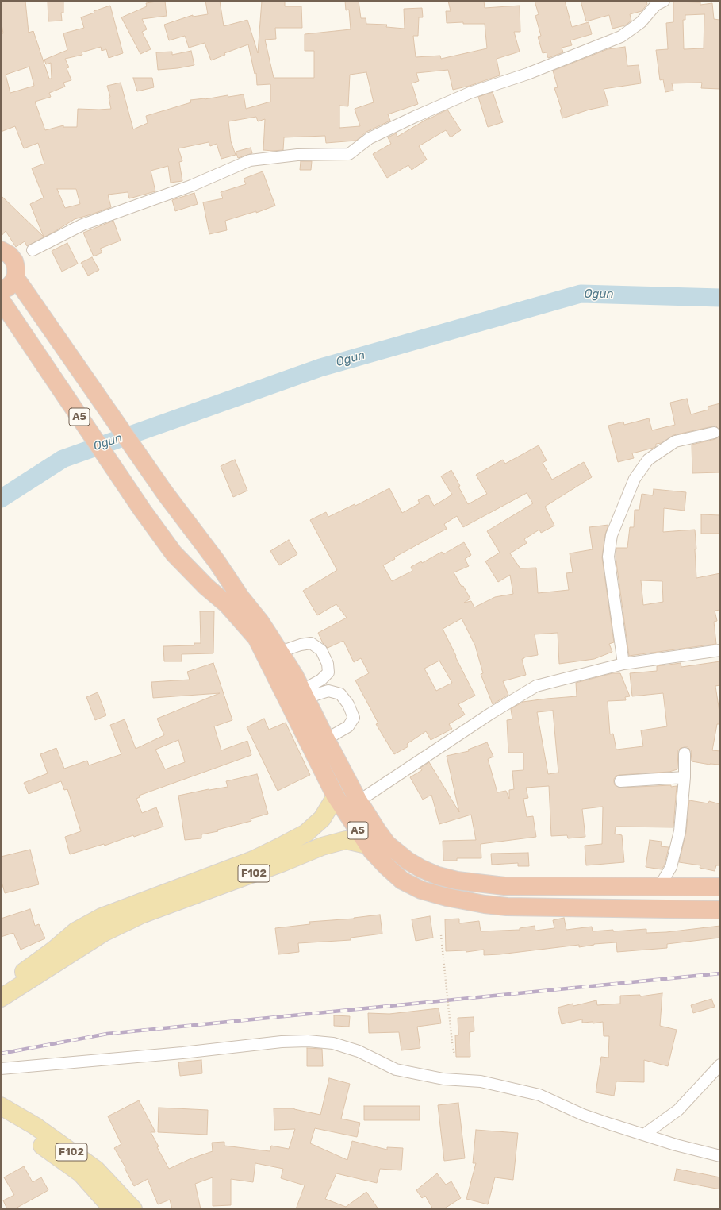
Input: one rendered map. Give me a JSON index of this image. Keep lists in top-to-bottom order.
{
  "streets": {
    "highway": ["A5"],
    "main road": ["F102"]
  },
  "crossings": [
    ["A5", "F102"]
  ],
  "water": ["Ogun"]
}
